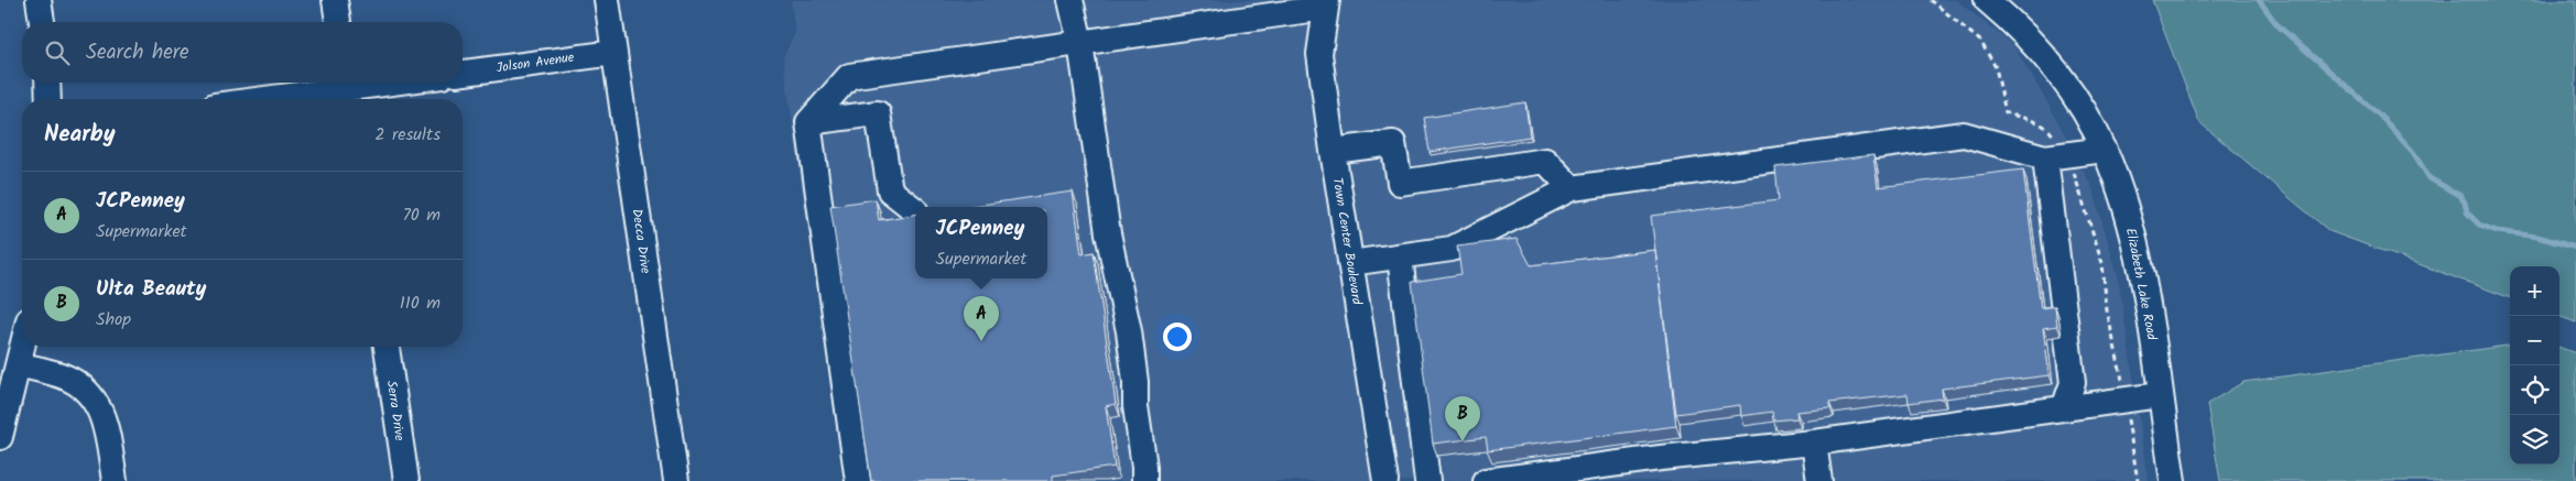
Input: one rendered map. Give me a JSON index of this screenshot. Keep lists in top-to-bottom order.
{
  "streets": {
    "street": [
      "Jolson Avenue",
      "Decca Drive",
      "Town Center Boulevard",
      "Elizabeth Lake Road",
      "Serra Drive"
    ]
  },
  "crossings": [
    ["Jolson Avenue", "Decca Drive"]
  ],
  "page": {
    "search": "Search here",
    "heading": ["Nearby", "2 results"],
    "list": [
      {
        "mark": "A",
        "name": "JCPenney",
        "note": "Supermarket",
        "value": "70 m"
      },
      {
        "mark": "B",
        "name": "Ulta Beauty",
        "note": "Shop",
        "value": "110 m"
      }
    ],
    "popup": ["JCPenney", "Supermarket"],
    "map_buttons": ["+", "−"],
    "pins": ["A", "B"]
  }
}
